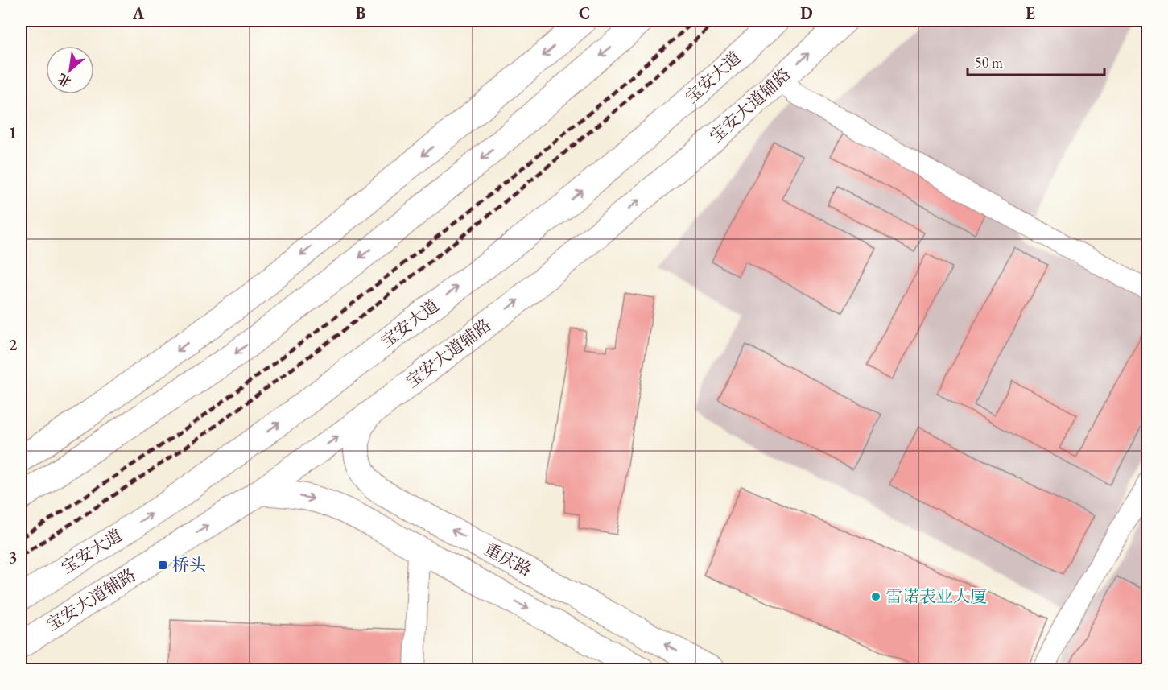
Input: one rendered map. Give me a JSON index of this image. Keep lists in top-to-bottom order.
{
  "streets": {
    "main road": ["宝安大道", "宝安大道辅路", "重庆路"]
  },
  "crossings": [
    ["宝安大道辅路", "重庆路"]
  ],
  "places": {
    "transit": ["桥头"],
    "other": ["雷诺表业大厦"]
  },
  "scale_bar": "50 m",
  "north": "bottom left",
  "grid": {
    "columns": [
      "A",
      "B",
      "C",
      "D",
      "E"
    ],
    "rows": ["1", "2", "3"]
  }
}
